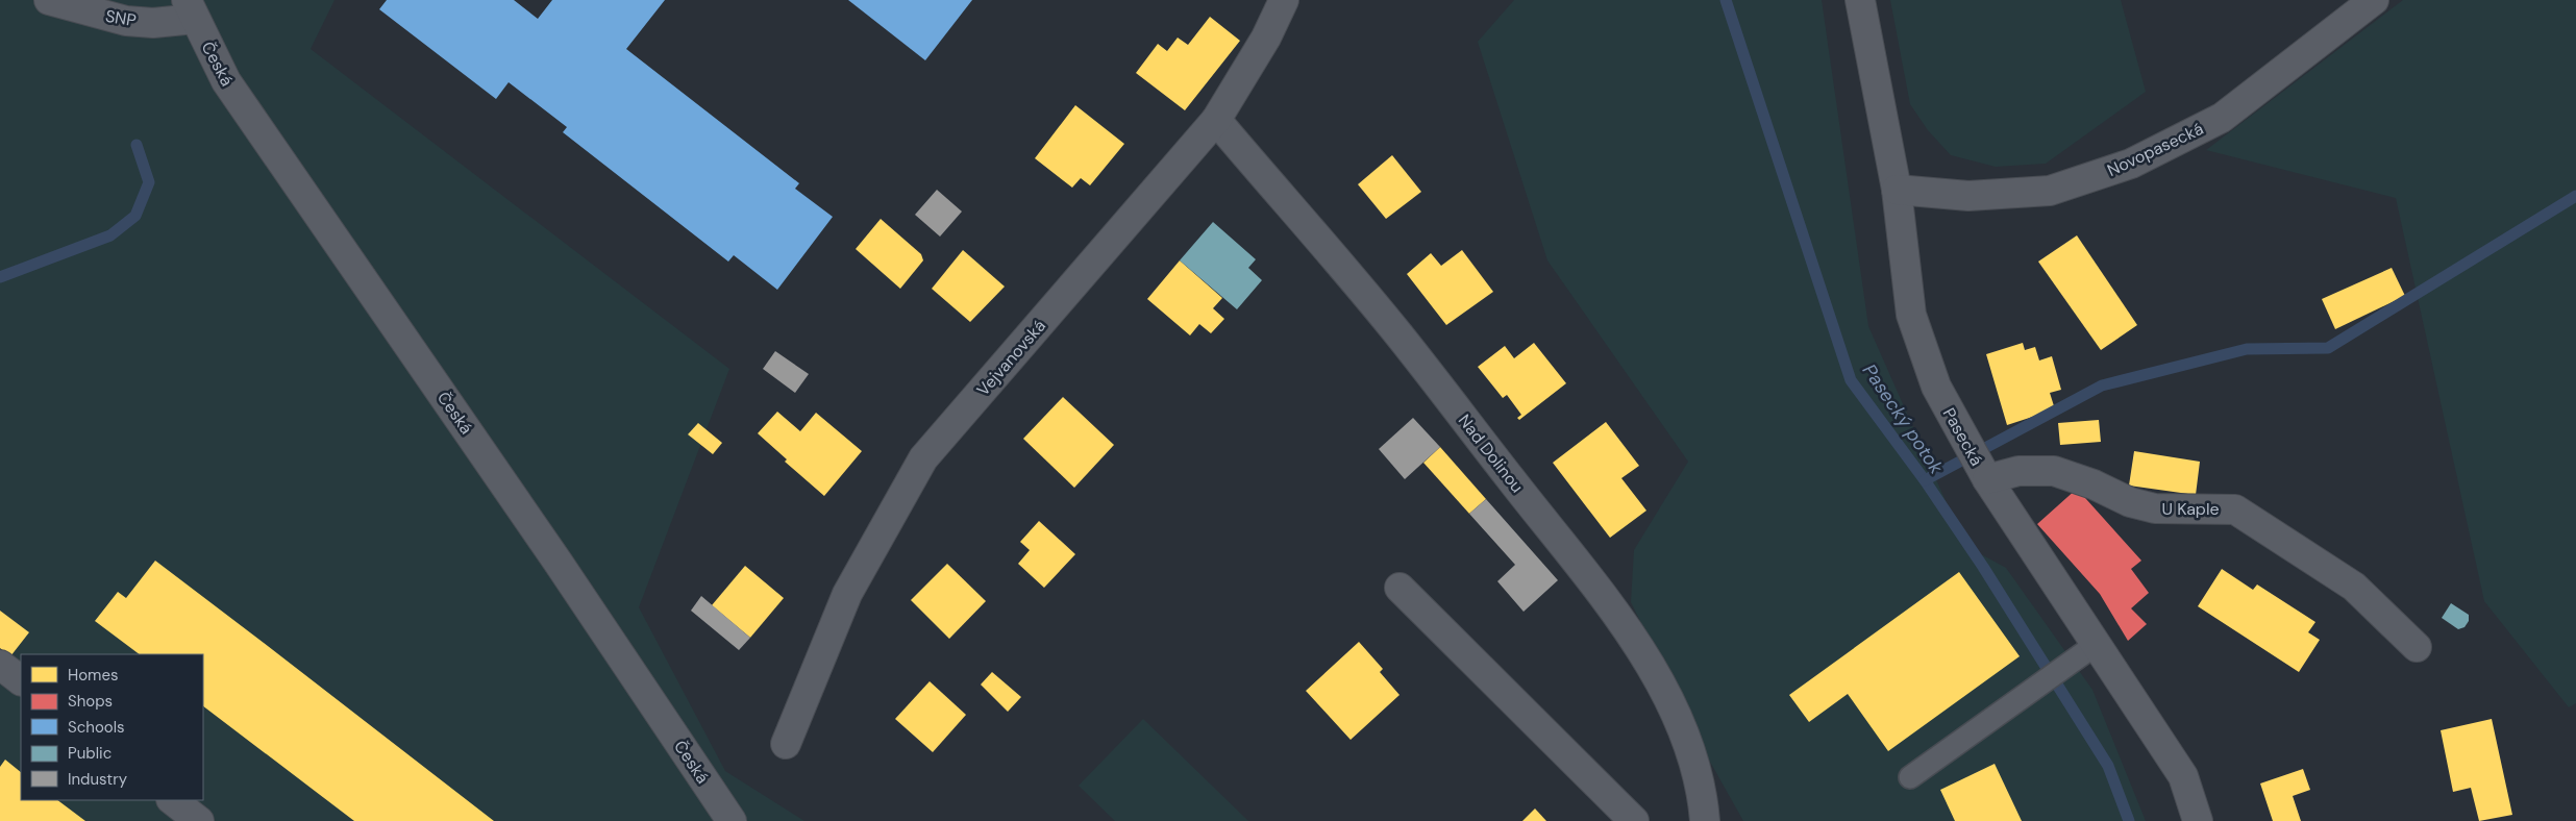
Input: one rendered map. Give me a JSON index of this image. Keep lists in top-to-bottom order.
{
  "streets": {
    "street": [
      "SNP",
      "Česká",
      "Novopasecká",
      "Vejvanovská",
      "Pasecká",
      "Nad Dolinou",
      "U Kaple"
    ]
  },
  "crossings": [
    ["SNP", "Česká"],
    ["Novopasecká", "Pasecká"],
    ["Vejvanovská", "Nad Dolinou"],
    ["Pasecká", "U Kaple"]
  ],
  "water": ["Pasecký potok"],
  "legend": [
    "Homes",
    "Shops",
    "Schools",
    "Public",
    "Industry"
  ]
}
